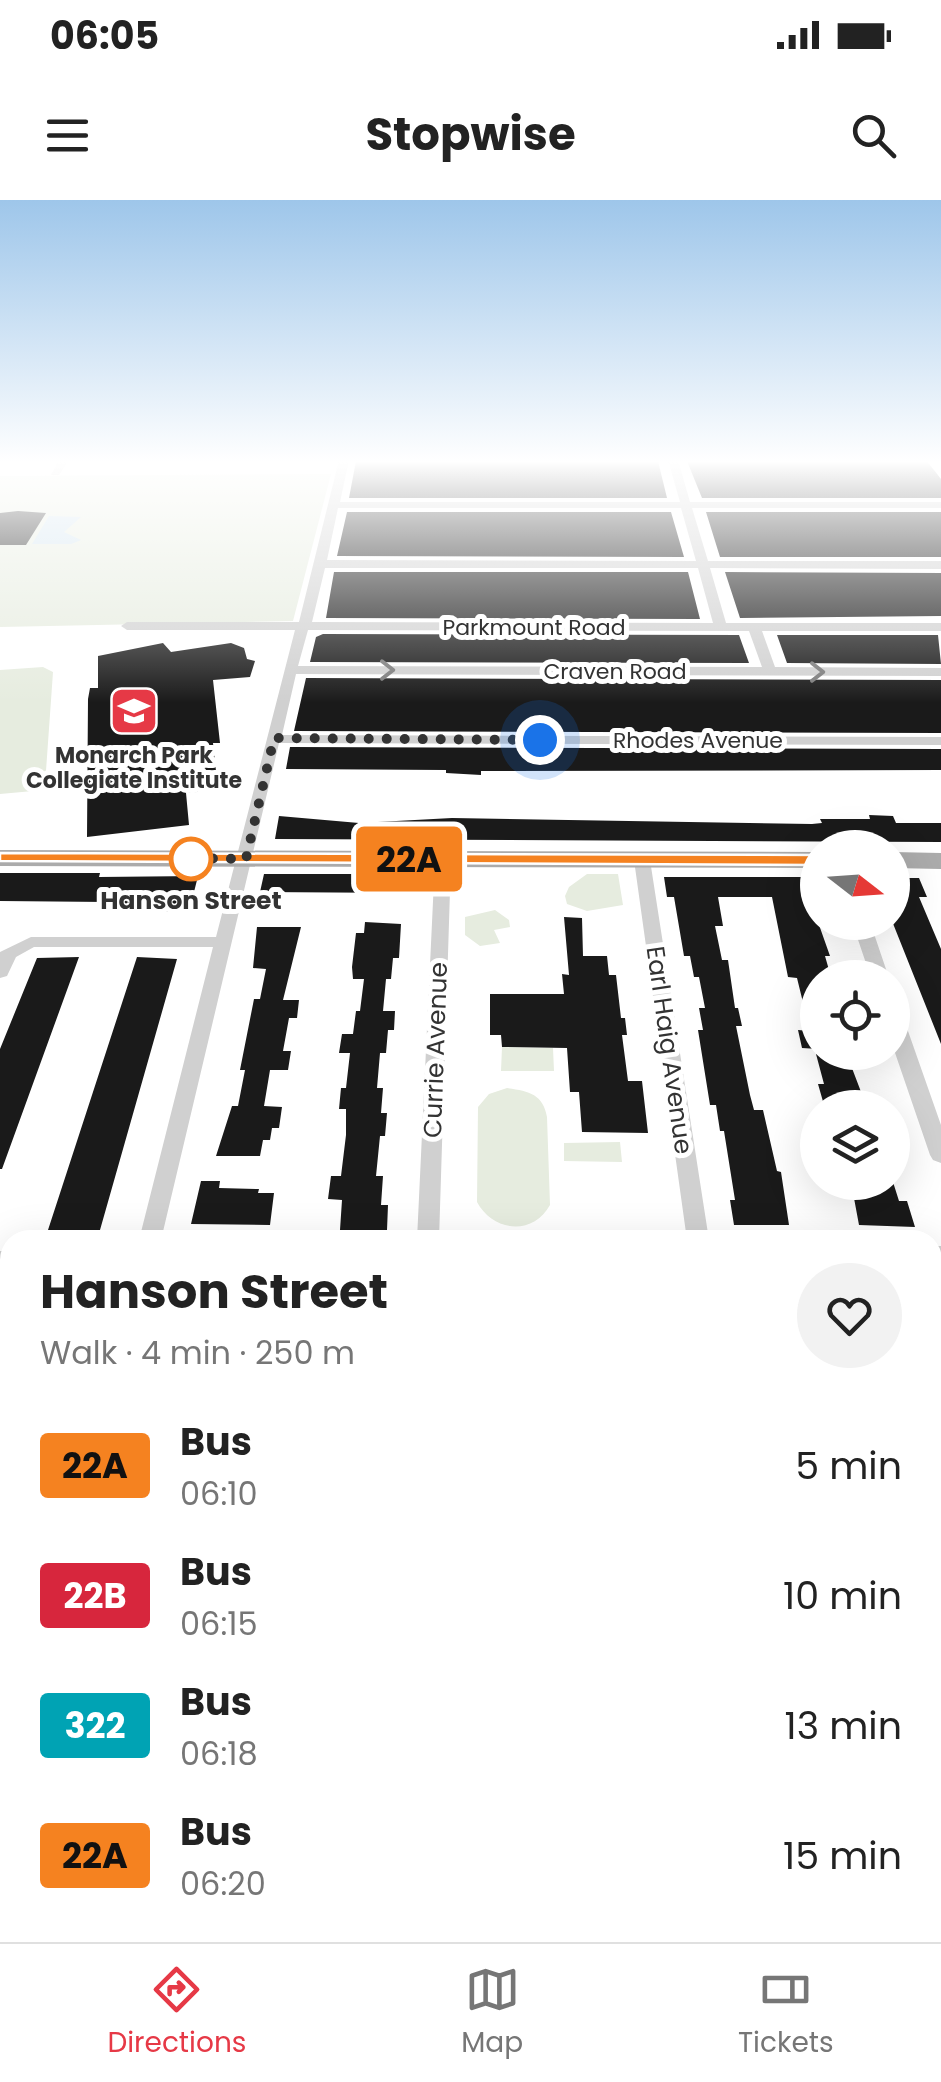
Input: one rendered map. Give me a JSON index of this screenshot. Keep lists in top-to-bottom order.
{
  "streets": {
    "street": [
      "Parkmount Road",
      "Craven Road",
      "Rhodes Avenue",
      "Currie Avenue",
      "Earl Haig Avenue"
    ]
  },
  "places": {
    "school or university": ["Monarch Park Collegiate Institute"],
    "other": ["Hanson Street"]
  },
  "lines": ["bus line 22A"],
  "north": "right",
  "page": {
    "status": "06:05",
    "header": "Stopwise",
    "on_map": "22A",
    "heading": ["Hanson Street", "Walk · 4 min · 250 m"],
    "list": [
      {
        "mark": "22A",
        "name": "Bus",
        "note": "06:10",
        "value": "5 min"
      },
      {
        "mark": "22B",
        "name": "Bus",
        "note": "06:15",
        "value": "10 min"
      },
      {
        "mark": "322",
        "name": "Bus",
        "note": "06:18",
        "value": "13 min"
      },
      {
        "mark": "22A",
        "name": "Bus",
        "note": "06:20",
        "value": "15 min"
      }
    ],
    "tabs": ["Directions", "Map", "Tickets"]
  }
}
